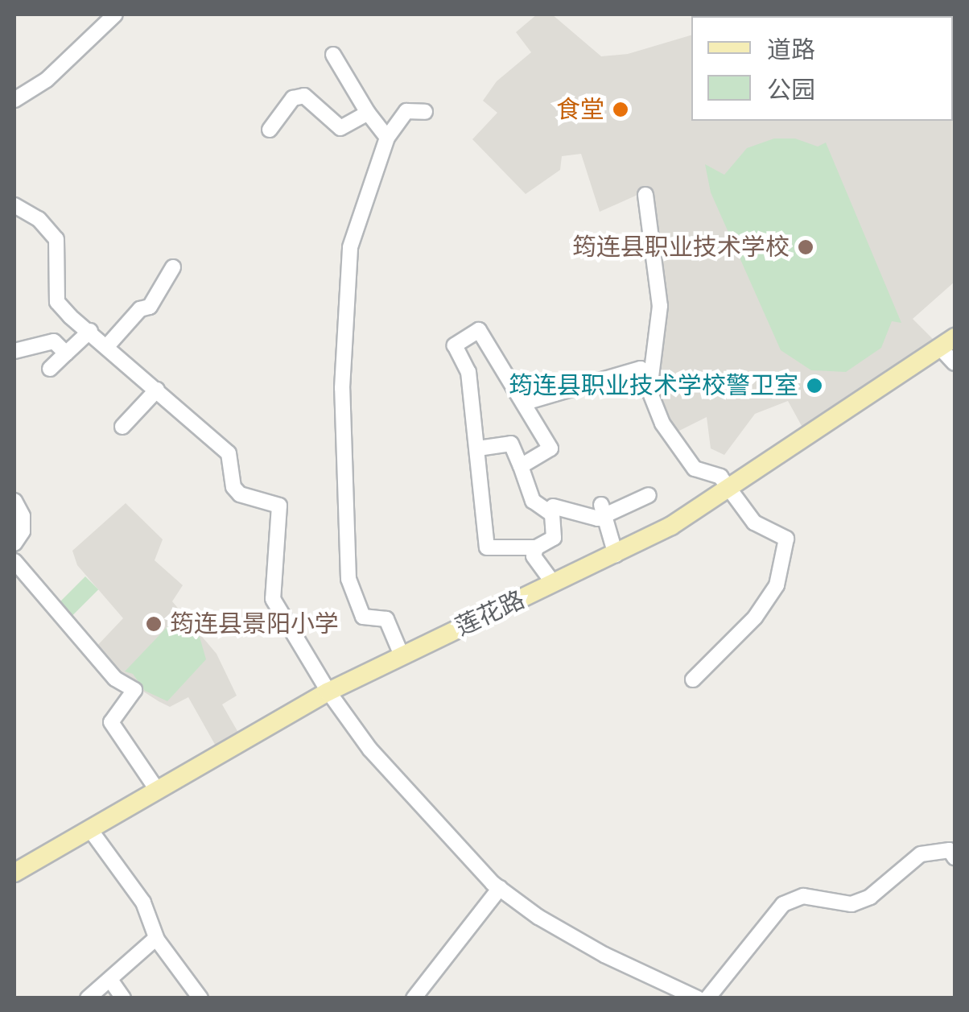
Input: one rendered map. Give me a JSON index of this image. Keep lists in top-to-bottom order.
{
  "streets": {
    "main road": ["莲花路"]
  },
  "places": [
    "食堂",
    "筠连县职业技术学校",
    "筠连县职业技术学校警卫室",
    "筠连县景阳小学"
  ],
  "legend": ["道路", "公园"]
}
